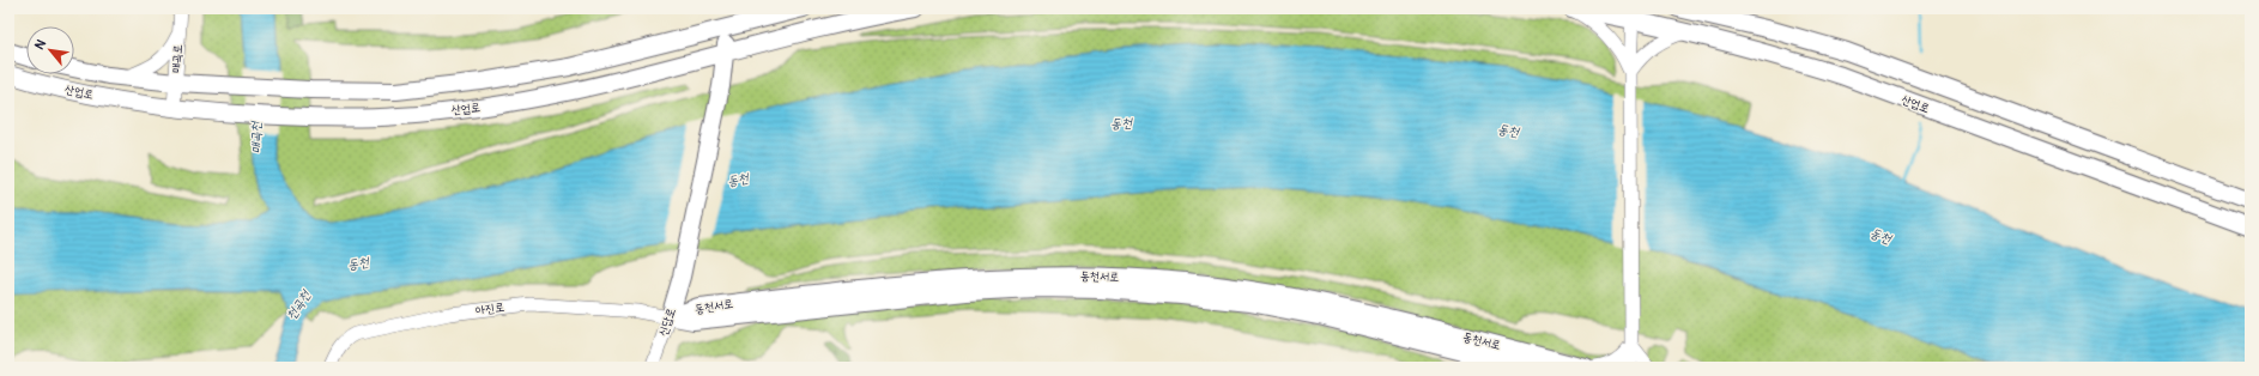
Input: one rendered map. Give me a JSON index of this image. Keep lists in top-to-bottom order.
{
  "streets": {
    "main road": ["산업로", "동천서로", "신답로"],
    "street": ["매곡로", "아진로"]
  },
  "crossings": [
    ["매곡로", "산업로"],
    ["산업로", "신답로"],
    ["동천서로", "아진로"],
    ["동천서로", "신답로"],
    ["아진로", "신답로"]
  ],
  "water": ["동천", "매곡천", "천곡천"],
  "north": "top left"
}
